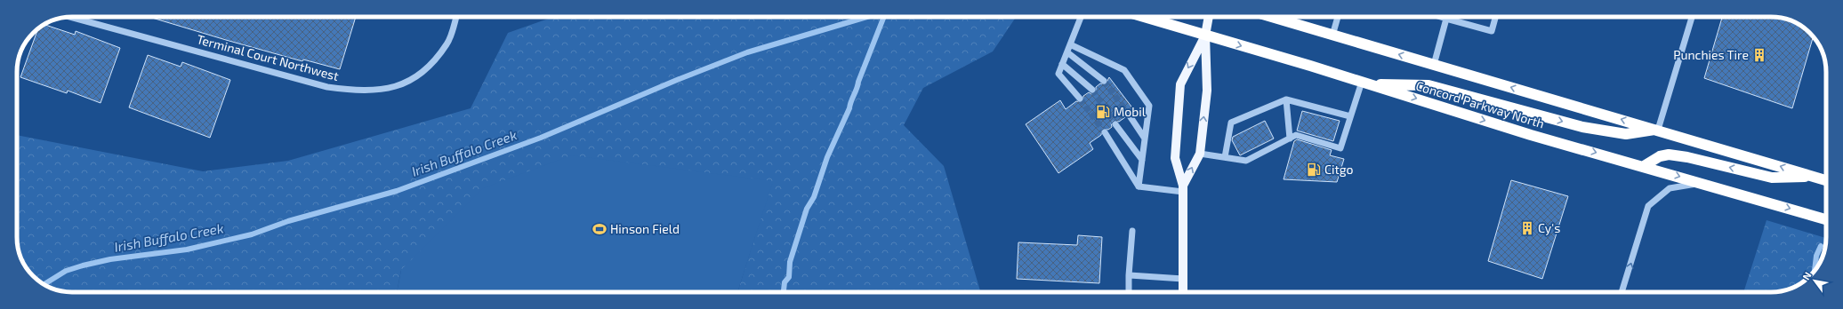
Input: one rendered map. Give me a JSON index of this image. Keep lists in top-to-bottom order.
{
  "streets": {
    "highway": ["Concord Parkway North"],
    "street": ["Terminal Court Northwest"]
  },
  "water": ["Irish Buffalo Creek"],
  "places": {
    "building": ["Punchies Tire", "Cy's"],
    "fuel station": ["Mobil", "Citgo"],
    "sports": ["Hinson Field"]
  },
  "north": "top left"
}
